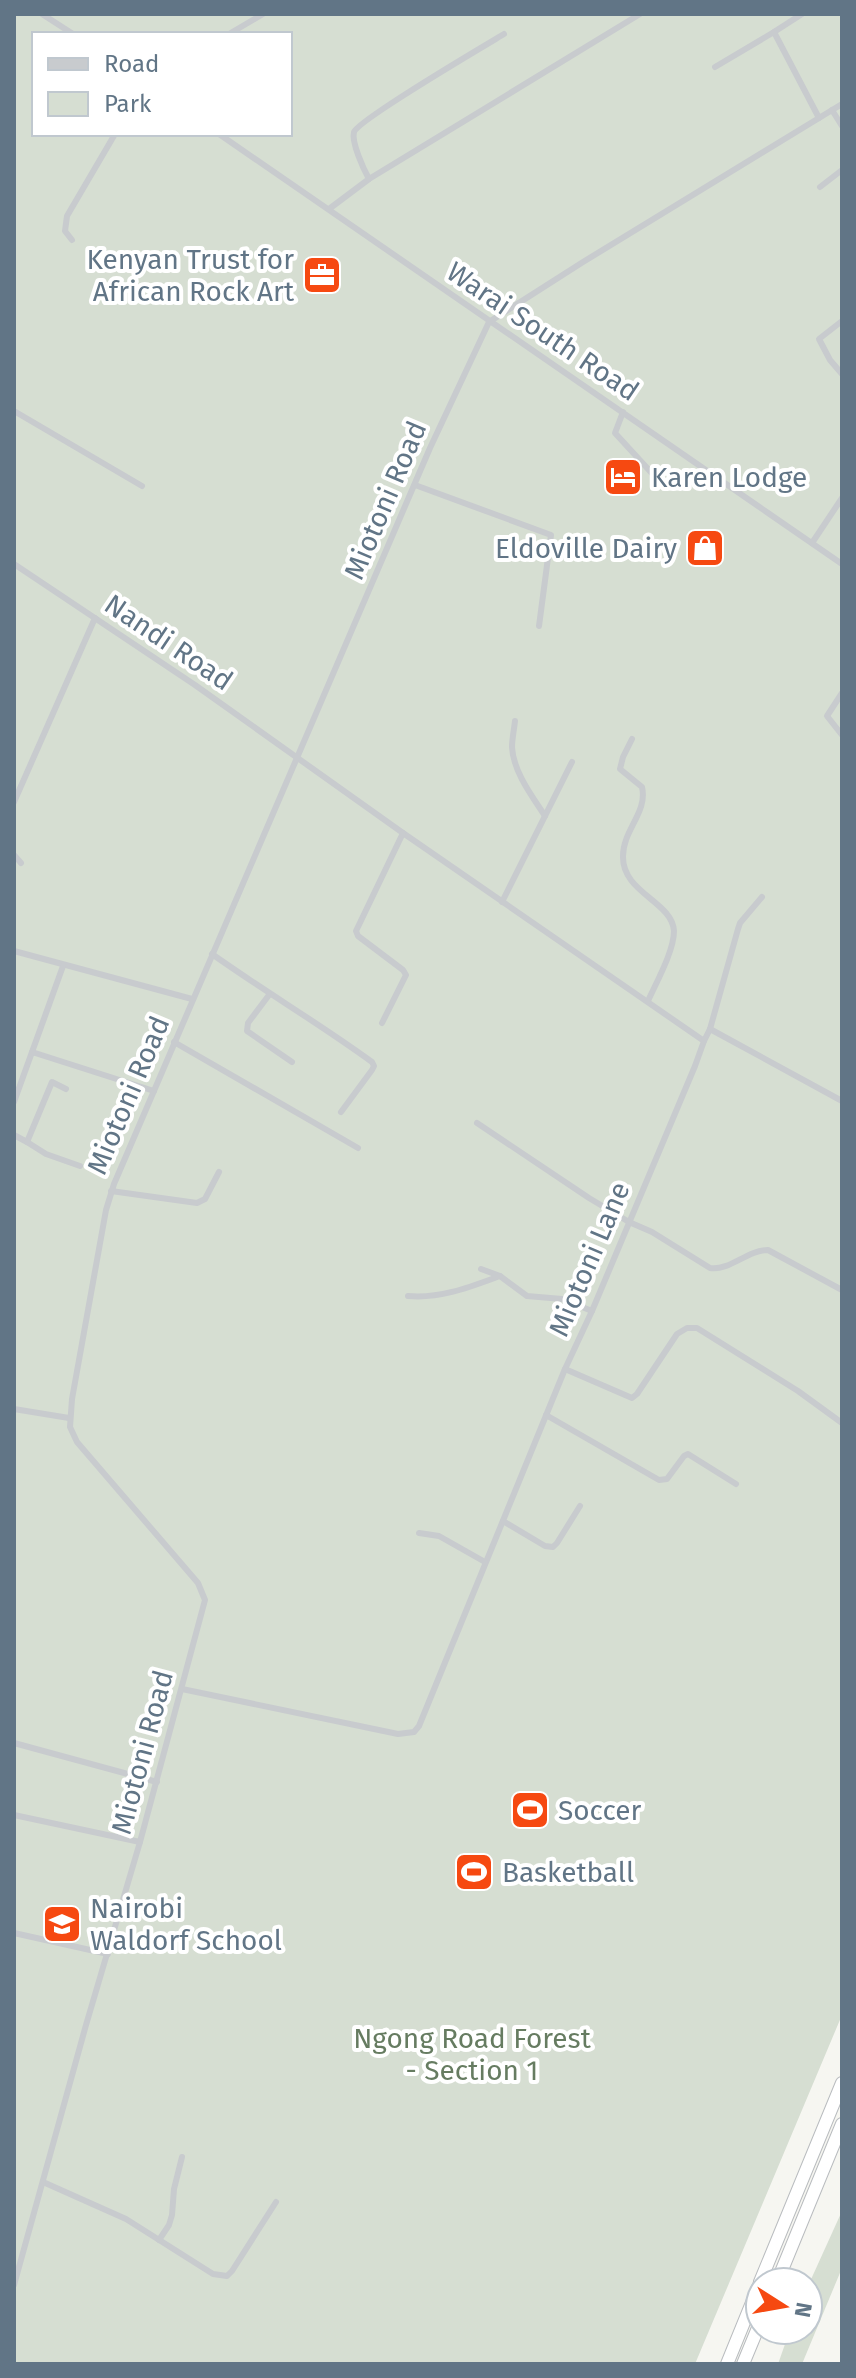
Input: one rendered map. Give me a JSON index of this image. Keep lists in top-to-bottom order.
{
  "streets": {
    "street": [
      "Warai South Road",
      "Miotoni Road",
      "Nandi Road",
      "Miotoni Lane"
    ]
  },
  "crossings": [
    ["Warai South Road", "Miotoni Road"],
    ["Miotoni Road", "Nandi Road"],
    ["Miotoni Road", "Miotoni Lane"]
  ],
  "parks": ["Ngong Road Forest - Section 1"],
  "places": {
    "office": ["Kenyan Trust for African Rock Art"],
    "hotel": ["Karen Lodge"],
    "shop": ["Eldoville Dairy"],
    "sports": ["Soccer", "Basketball"],
    "school or university": ["Nairobi Waldorf School"]
  },
  "legend": ["Road", "Park"],
  "north": "right"
}
